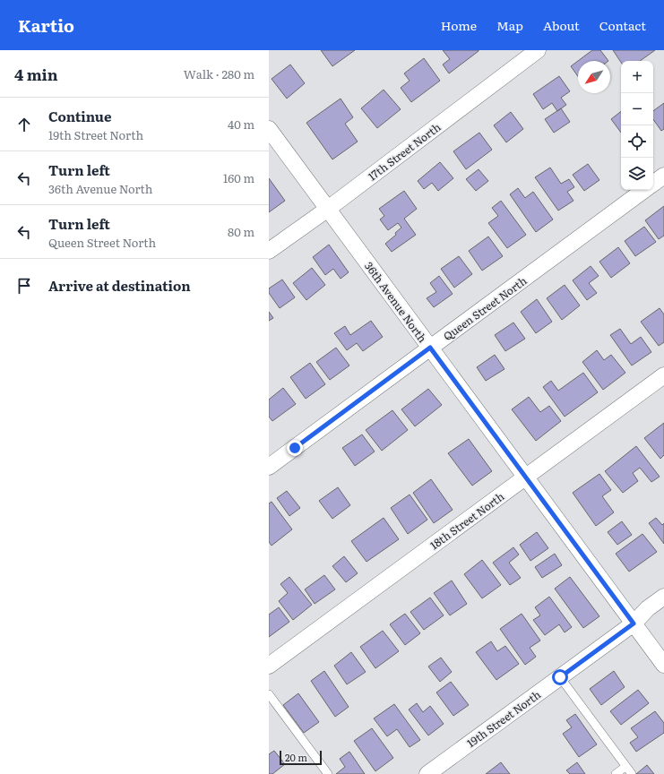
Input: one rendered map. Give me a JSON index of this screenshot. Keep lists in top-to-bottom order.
{
  "streets": {
    "street": [
      "17th Street North",
      "36th Avenue North",
      "Queen Street North",
      "18th Street North",
      "19th Street North"
    ]
  },
  "crossings": [
    ["17th Street North", "36th Avenue North"],
    ["36th Avenue North", "Queen Street North"],
    ["36th Avenue North", "18th Street North"],
    ["36th Avenue North", "19th Street North"]
  ],
  "scale_bar": "20 m",
  "north": "bottom left",
  "page": {
    "header": "Kartio",
    "nav": [
      "Home",
      "Map",
      "About",
      "Contact"
    ],
    "heading": ["4 min", "Walk · 280 m"],
    "map_buttons": ["+", "−"],
    "list": [
      ["Continue", "19th Street North", "40 m"],
      ["Turn left", "36th Avenue North", "160 m"],
      ["Turn left", "Queen Street North", "80 m"],
      "Arrive at destination"
    ],
    "scale": "20 m"
  }
}
